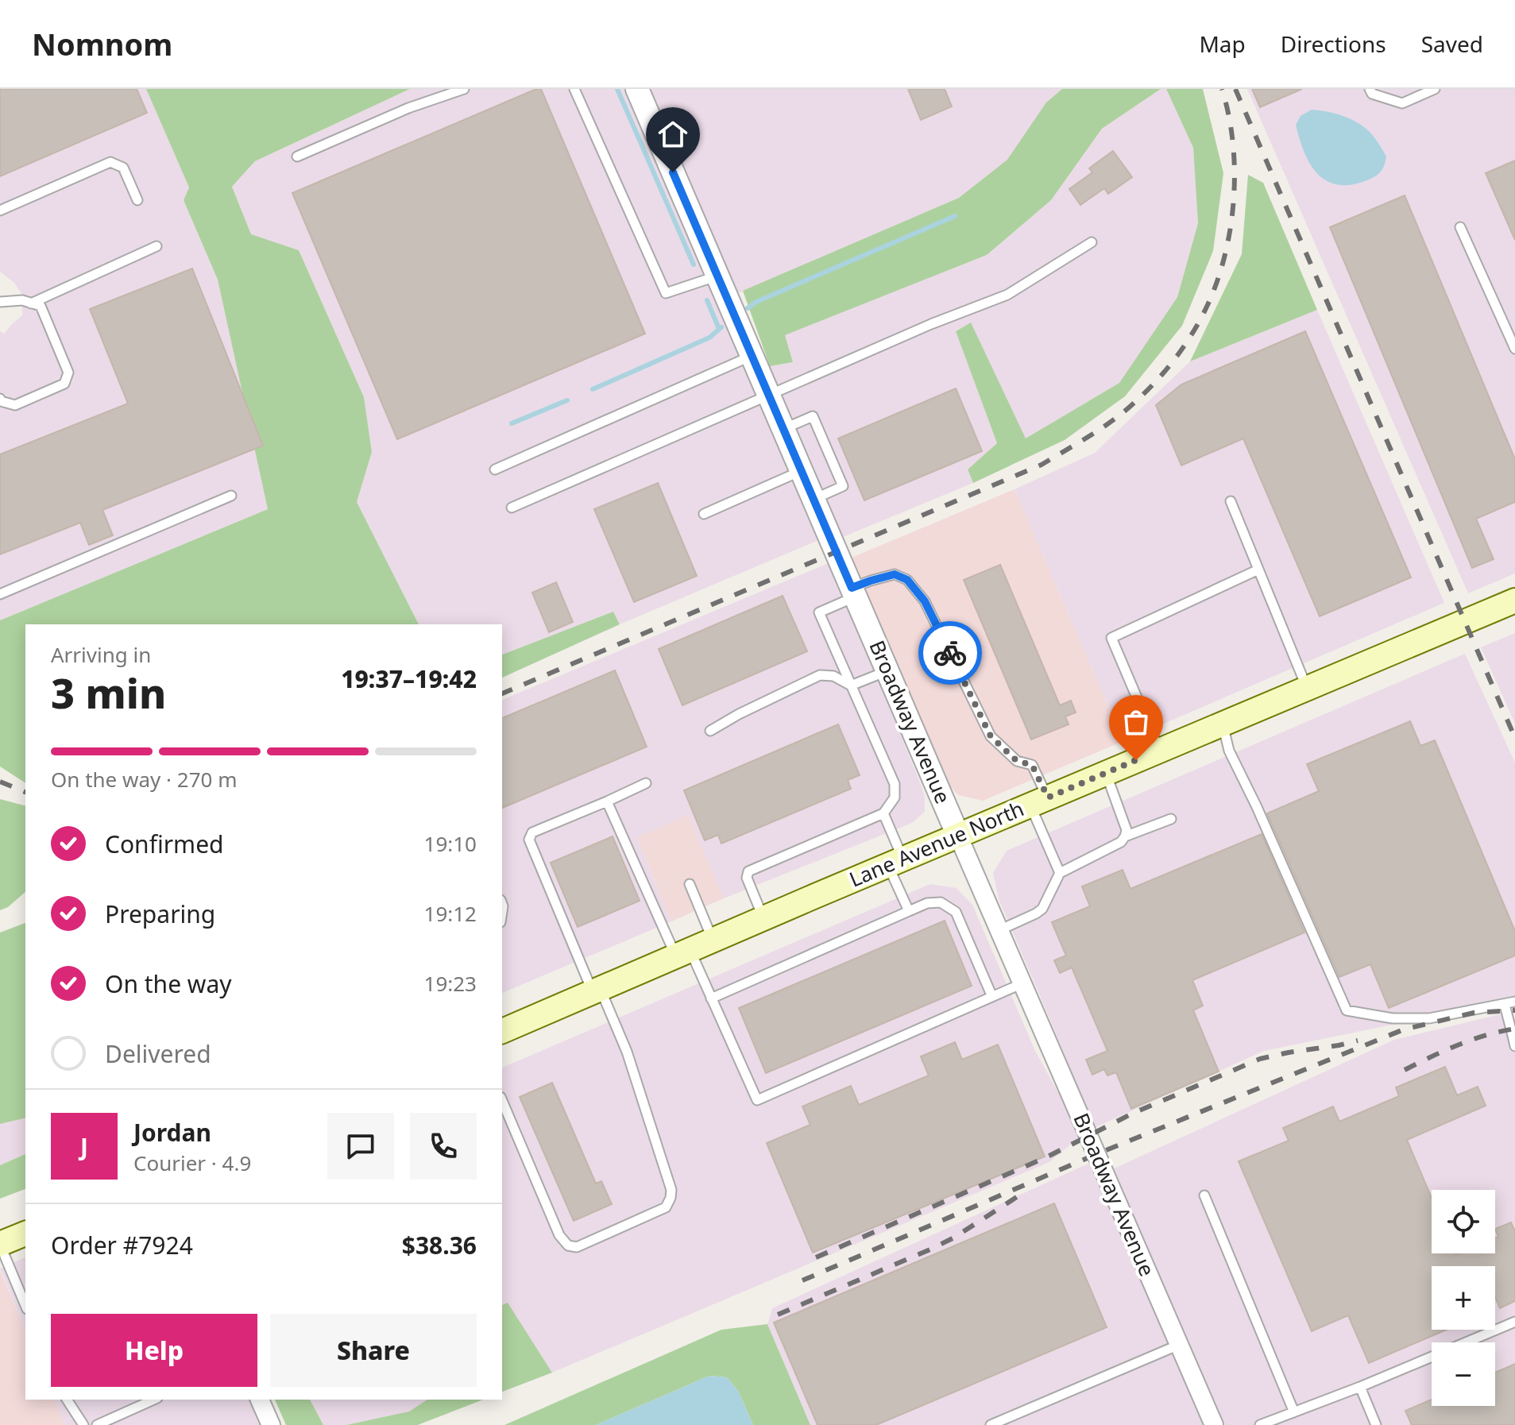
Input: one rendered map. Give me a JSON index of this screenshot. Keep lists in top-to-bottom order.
{
  "streets": {
    "main road": ["Lane Avenue North"],
    "street": ["Broadway Avenue"]
  },
  "crossings": [
    ["Broadway Avenue", "Lane Avenue North"]
  ],
  "page": {
    "header": "Nomnom",
    "nav": ["Map", "Directions", "Saved"],
    "heading": ["3 min", "Arriving in", "19:37–19:42"],
    "panel": [
      "Jordan",
      "Courier · 4.9",
      "Order #7924",
      "$38.36"
    ],
    "bar": "On the way · 270 m",
    "list": [
      ["Confirmed", "19:10"],
      ["Preparing", "19:12"],
      ["On the way", "19:23"],
      "Delivered"
    ],
    "round": "J",
    "map_buttons": ["+", "−"],
    "buttons": ["Help", "Share"]
  }
}
